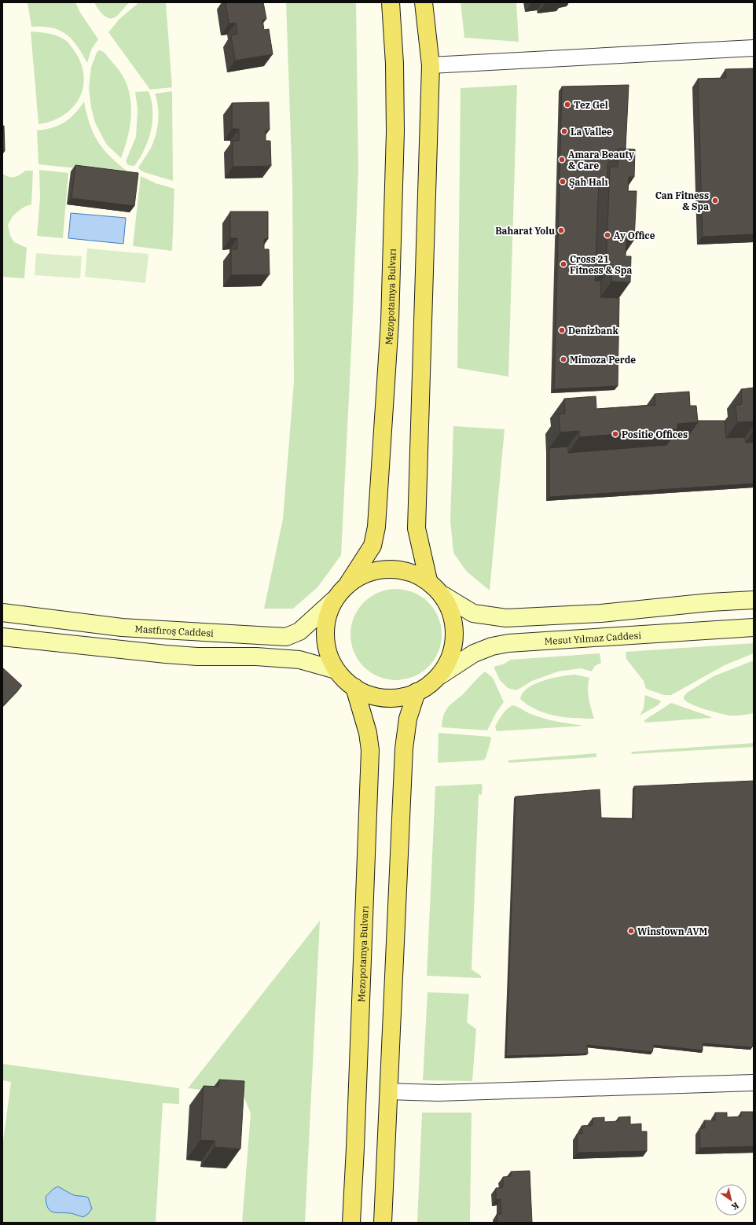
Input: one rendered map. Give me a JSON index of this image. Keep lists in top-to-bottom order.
{
  "streets": {
    "main road": ["Mezopotamya Bulvarı", "Mastfıroş Caddesi", "Mesut Yılmaz Caddesi"]
  },
  "places": [
    "Tez Gel",
    "La Vallee",
    "Amara Beauty & Care",
    "Şah Halı",
    "Can Fitness & Spa",
    "Baharat Yolu",
    "Ay Office",
    "Cross 21 Fitness & Spa",
    "Denizbank",
    "Mimoza Perde",
    "Positie Offices",
    "Winstown AVM"
  ],
  "north": "bottom right"
}
